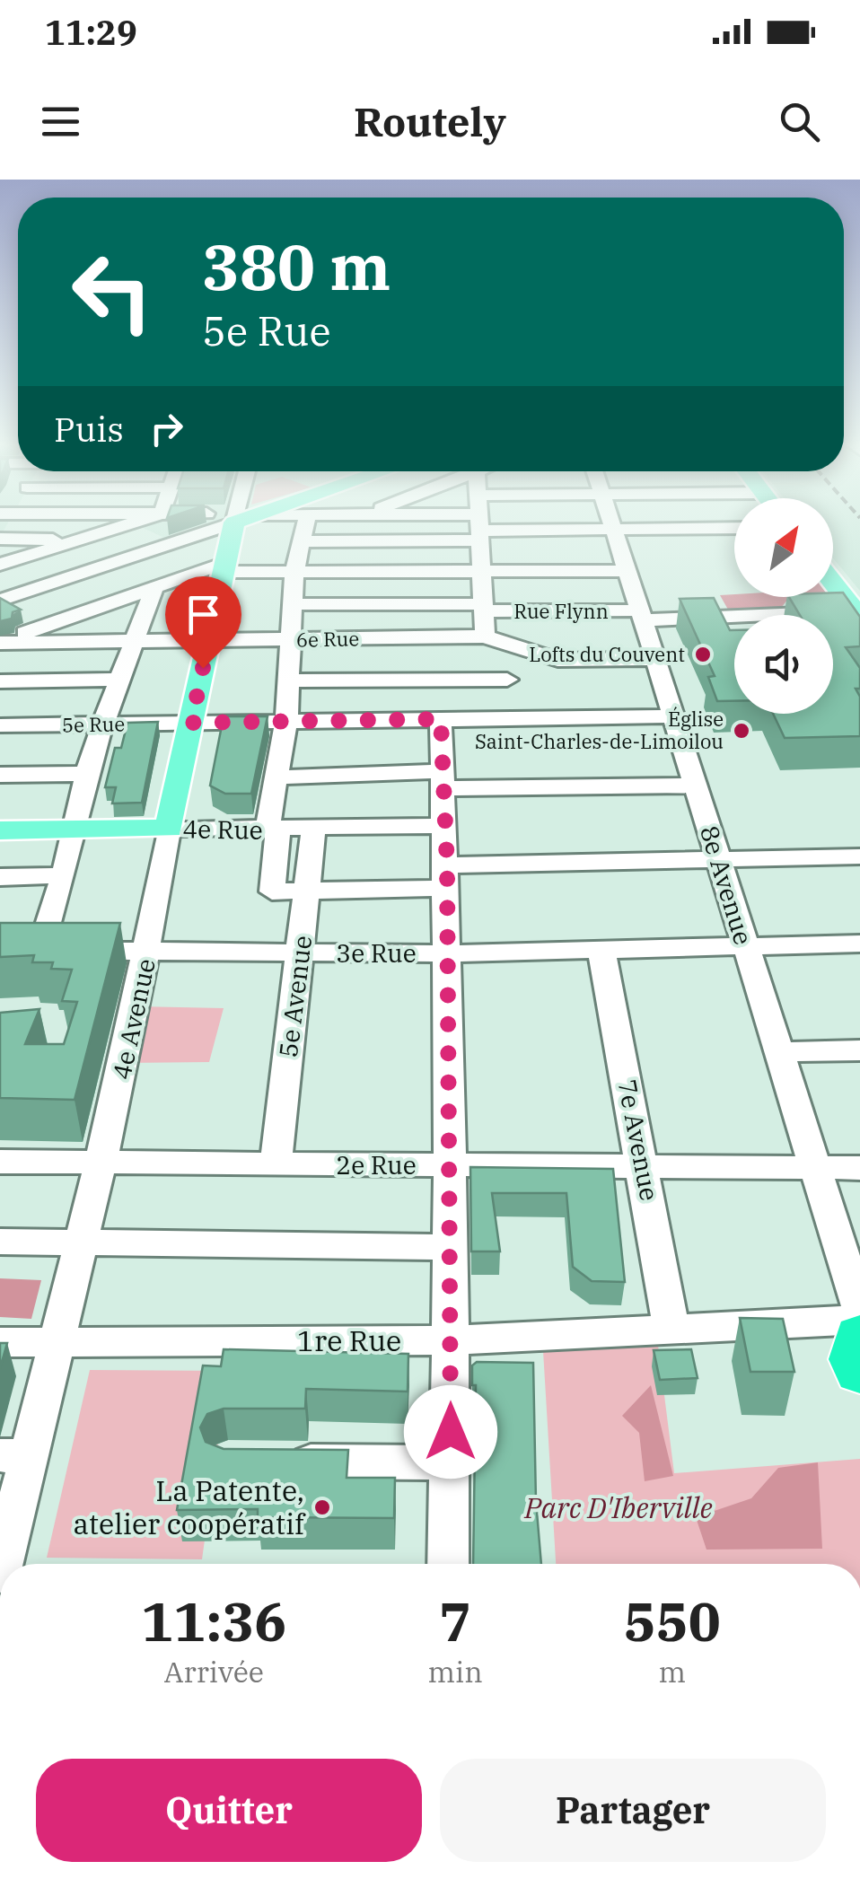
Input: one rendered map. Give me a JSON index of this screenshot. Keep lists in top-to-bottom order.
{
  "streets": {
    "main road": ["4e Rue", "4e Avenue"],
    "street": [
      "Rue Flynn",
      "6e Rue",
      "5e Rue",
      "8e Avenue",
      "3e Rue",
      "5e Avenue",
      "7e Avenue",
      "2e Rue",
      "1re Rue"
    ]
  },
  "crossings": [
    ["Rue Flynn", "8e Avenue"],
    ["6e Rue", "8e Avenue"],
    ["6e Rue", "4e Avenue"],
    ["5e Rue", "8e Avenue"],
    ["5e Rue", "4e Avenue"],
    ["4e Rue", "5e Avenue"],
    ["4e Rue", "4e Avenue"],
    ["8e Avenue", "3e Rue"],
    ["8e Avenue", "2e Rue"],
    ["3e Rue", "5e Avenue"],
    ["3e Rue", "4e Avenue"],
    ["3e Rue", "7e Avenue"],
    ["5e Avenue", "2e Rue"],
    ["4e Avenue", "2e Rue"],
    ["4e Avenue", "1re Rue"],
    ["7e Avenue", "2e Rue"],
    ["7e Avenue", "1re Rue"]
  ],
  "parks": ["Parc D'Iberville"],
  "places": ["Lofts du Couvent", "Église Saint-Charles-de-Limoilou", "La Patente, atelier coopératif"],
  "north": "top right",
  "page": {
    "status": "11:29",
    "header": "Routely",
    "turn": ["380 m", "5e Rue"],
    "then": "Puis",
    "eta": [
      "11:36",
      "Arrivée",
      "7",
      "min",
      "550",
      "m"
    ],
    "buttons": ["Quitter", "Partager"]
  }
}
